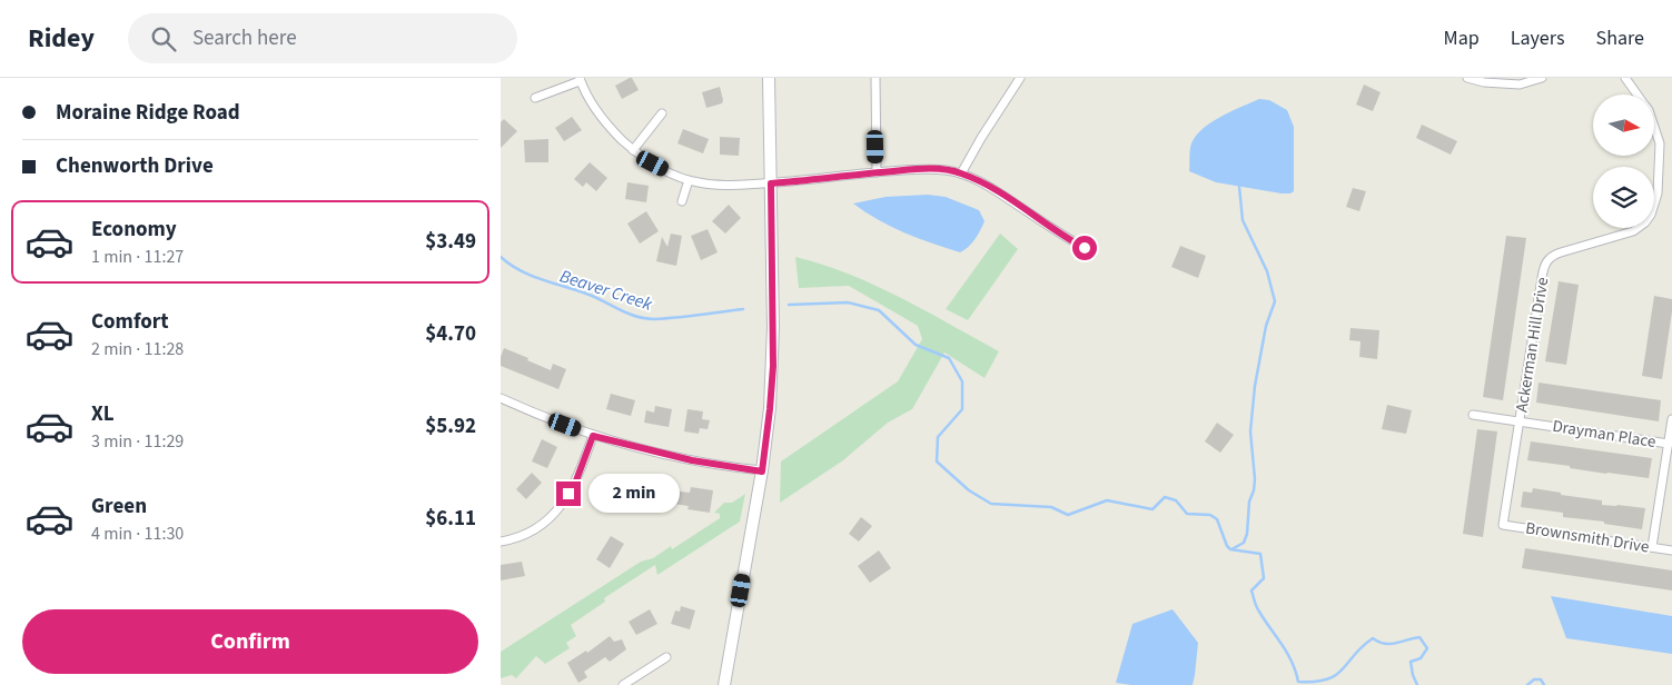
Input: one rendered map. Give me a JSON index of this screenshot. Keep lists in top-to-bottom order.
{
  "streets": {
    "street": ["Ackerman Hill Drive", "Drayman Place", "Brownsmith Drive"]
  },
  "crossings": [
    ["Ackerman Hill Drive", "Drayman Place"],
    ["Ackerman Hill Drive", "Brownsmith Drive"]
  ],
  "water": ["Beaver Creek"],
  "north": "right",
  "page": {
    "header": "Ridey",
    "search": "Search here",
    "nav": ["Map", "Layers", "Share"],
    "banner": ["Moraine Ridge Road", "Chenworth Drive"],
    "list": [
      {
        "name": "Economy",
        "note": "1 min · 11:27",
        "value": "$3.49"
      },
      {
        "name": "Comfort",
        "note": "2 min · 11:28",
        "value": "$4.70"
      },
      {
        "name": "XL",
        "note": "3 min · 11:29",
        "value": "$5.92"
      },
      {
        "name": "Green",
        "note": "4 min · 11:30",
        "value": "$6.11"
      }
    ],
    "bubble": "2 min",
    "buttons": "Confirm"
  }
}
